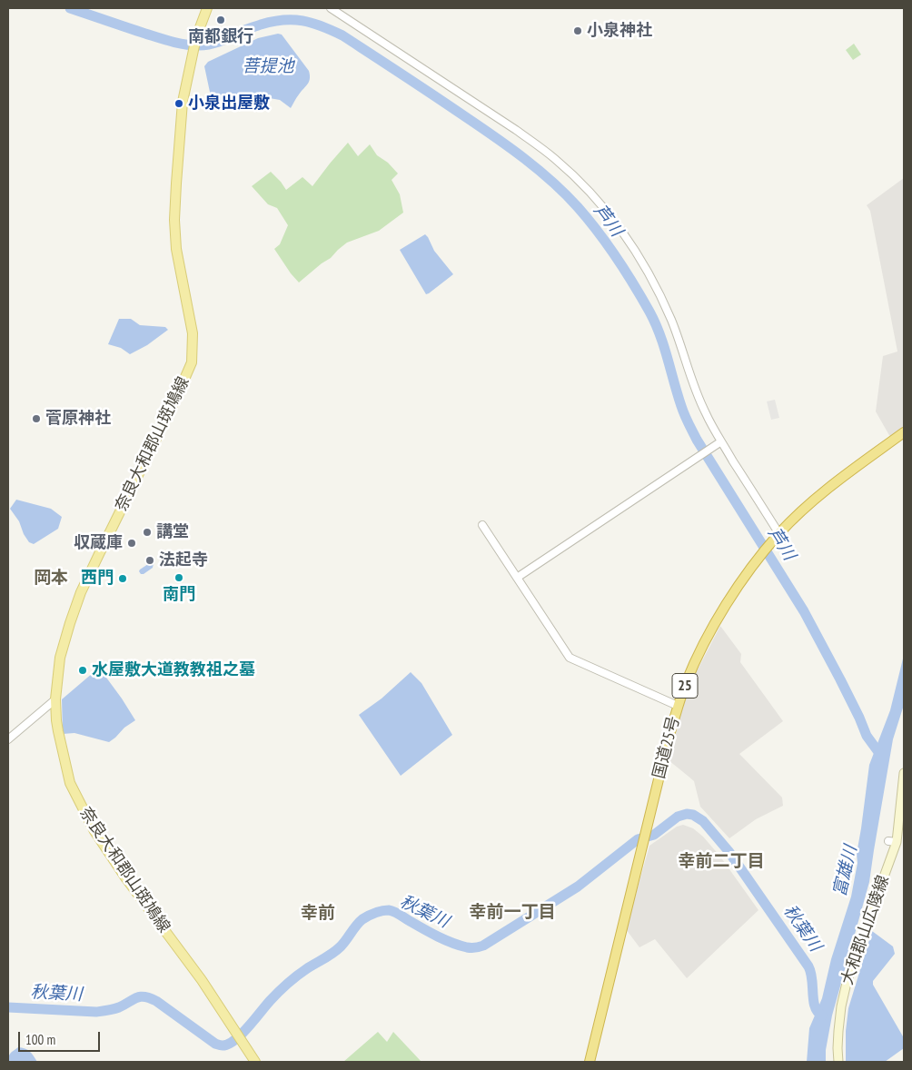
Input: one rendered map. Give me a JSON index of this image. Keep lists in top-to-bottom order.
{
  "streets": {
    "highway": ["25", "国道25号"],
    "main road": ["奈良大和郡山斑鳩線", "大和郡山広陵線"]
  },
  "districts": [
    "岡本",
    "幸前二丁目",
    "幸前一丁目",
    "幸前"
  ],
  "water": [
    "菩提池",
    "芦川",
    "富雄川",
    "秋葉川"
  ],
  "places": [
    "南都銀行",
    "小泉神社",
    "小泉出屋敷",
    "菅原神社",
    "講堂",
    "収蔵庫",
    "法起寺",
    "南門",
    "西門",
    "水屋敷大道教教祖之墓"
  ],
  "scale_bar": "100 m"
}
